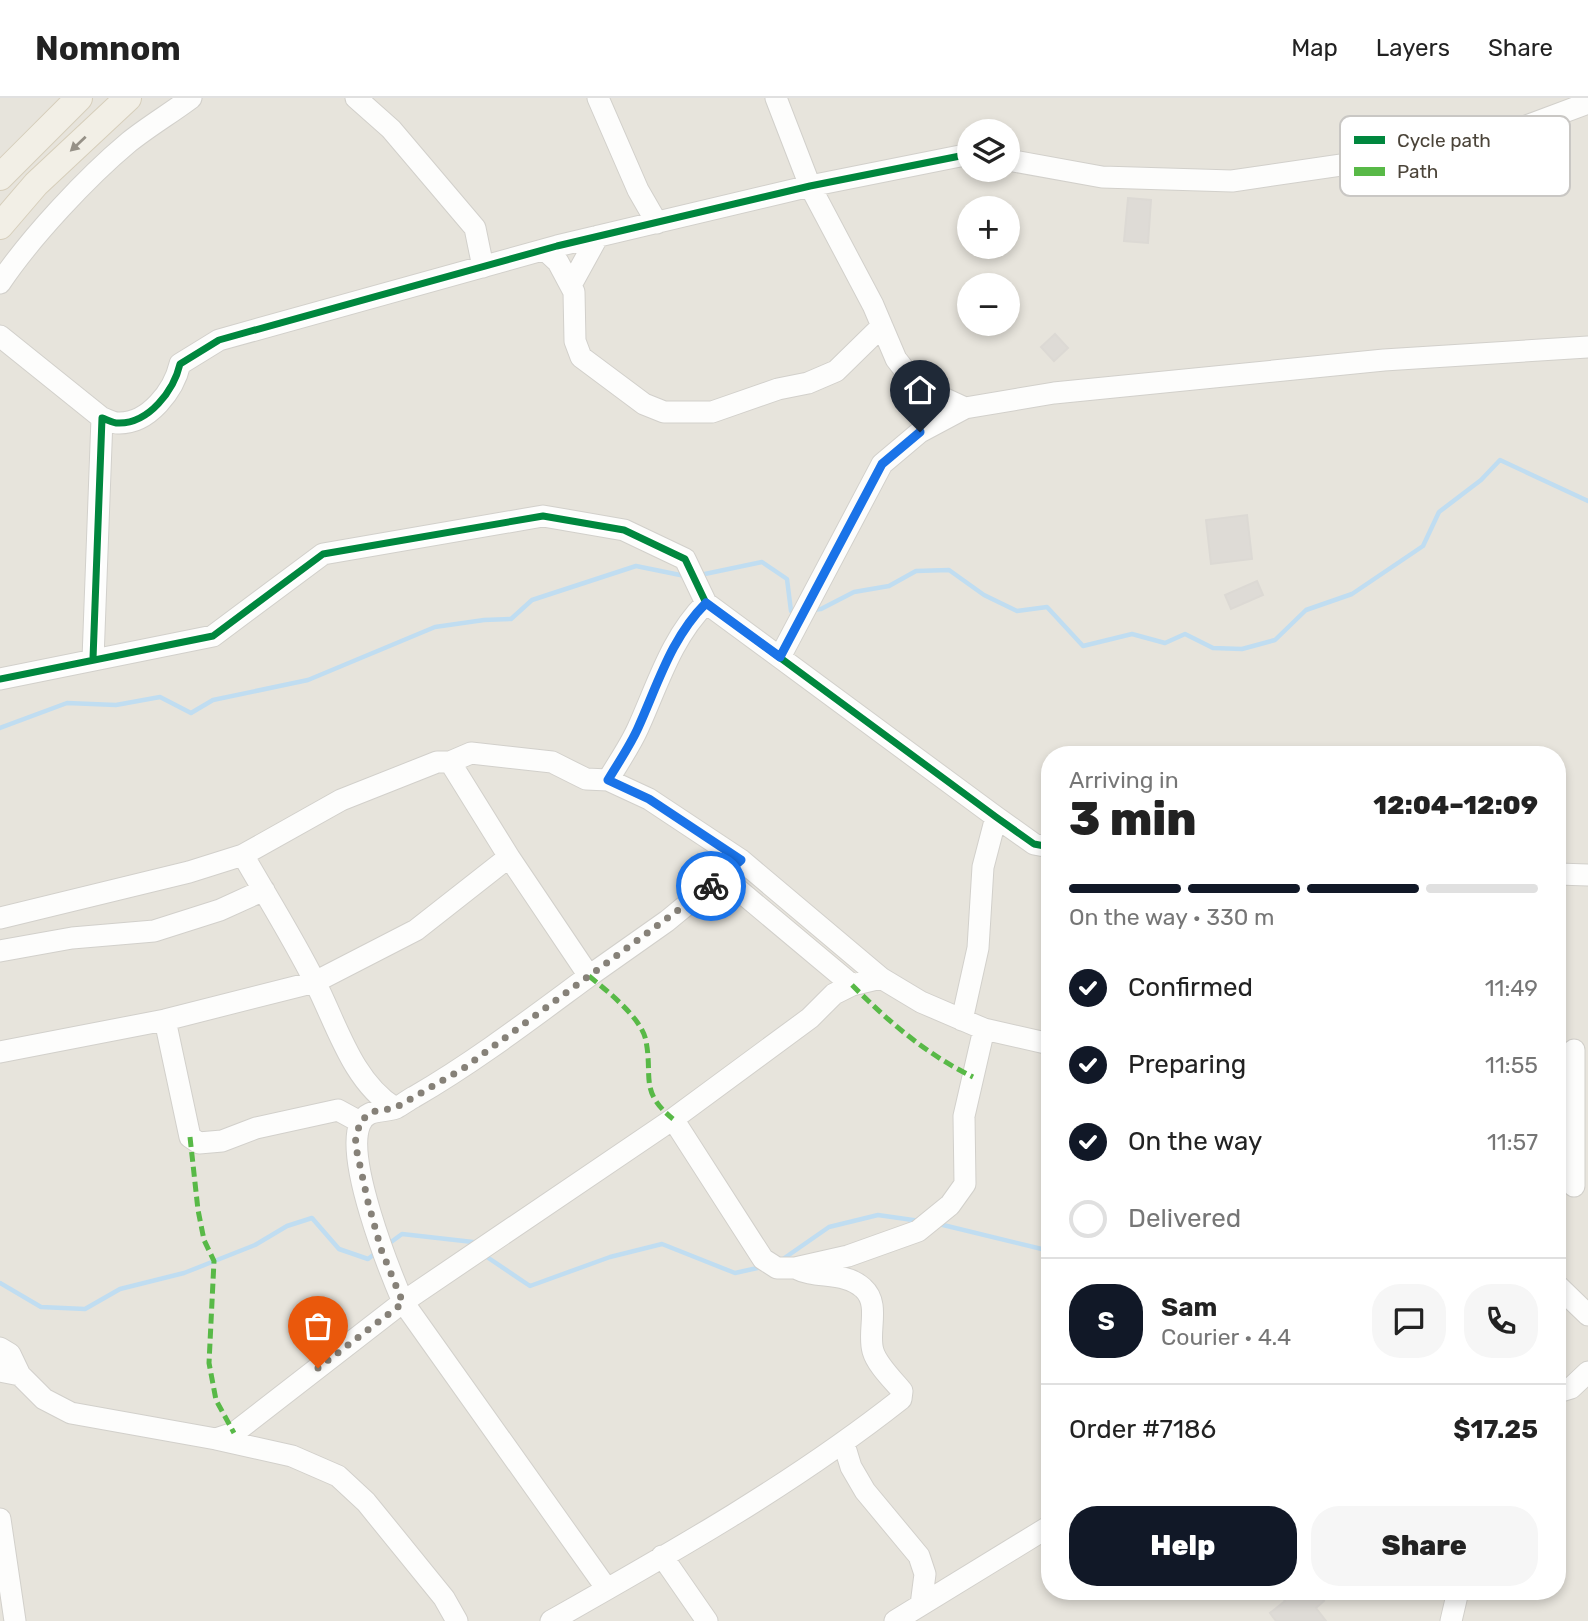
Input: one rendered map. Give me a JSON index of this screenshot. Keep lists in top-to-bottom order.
{
  "legend": ["Cycle path", "Path"],
  "page": {
    "header": "Nomnom",
    "nav": ["Map", "Layers", "Share"],
    "map_buttons": ["+", "−"],
    "heading": ["3 min", "Arriving in", "12:04–12:09"],
    "panel": [
      "Sam",
      "Courier · 4.4",
      "Order #7186",
      "$17.25"
    ],
    "bar": "On the way · 330 m",
    "list": [
      ["Confirmed", "11:49"],
      ["Preparing", "11:55"],
      ["On the way", "11:57"],
      "Delivered"
    ],
    "round": "S",
    "buttons": ["Help", "Share"]
  }
}
